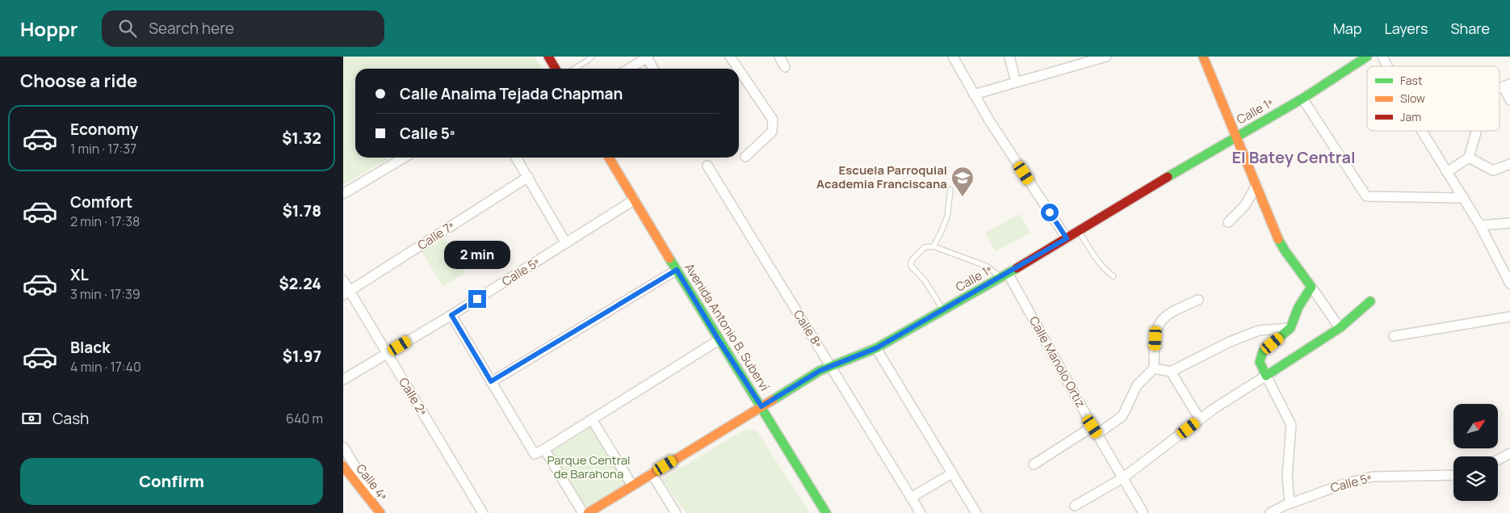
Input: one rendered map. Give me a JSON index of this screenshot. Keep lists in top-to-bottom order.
{
  "streets": {
    "street": [
      "Calle 1ª",
      "Calle 7ª",
      "Calle 5ª",
      "Avenida Antonio B. Suberví",
      "Calle 8ª",
      "Calle Manolo Ortiz",
      "Calle 2ª",
      "Calle 4ª"
    ]
  },
  "crossings": [
    ["Calle 1ª", "Avenida Antonio B. Suberví"],
    ["Calle 1ª", "Calle 8ª"],
    ["Calle 1ª", "Calle Manolo Ortiz"],
    ["Calle 7ª", "Calle 2ª"],
    ["Calle 5ª", "Avenida Antonio B. Suberví"],
    ["Calle 5ª", "Calle 2ª"]
  ],
  "districts": ["El Batey Central"],
  "parks": ["Parque Central de Barahona"],
  "places": {
    "school or university": ["Escuela Parroquial Academia Franciscana"]
  },
  "legend": ["Fast", "Slow", "Jam"],
  "north": "top right",
  "page": {
    "header": "Hoppr",
    "search": "Search here",
    "nav": ["Map", "Layers", "Share"],
    "heading": "Choose a ride",
    "banner": ["Calle Anaima Tejada Chapman", "Calle 5ª"],
    "list": [
      {
        "name": "Economy",
        "note": "1 min · 17:37",
        "value": "$1.32"
      },
      {
        "name": "Comfort",
        "note": "2 min · 17:38",
        "value": "$1.78"
      },
      {
        "name": "XL",
        "note": "3 min · 17:39",
        "value": "$2.24"
      },
      {
        "name": "Black",
        "note": "4 min · 17:40",
        "value": "$1.97"
      }
    ],
    "bubble": "2 min",
    "pay": ["Cash", "640 m"],
    "buttons": "Confirm"
  }
}
